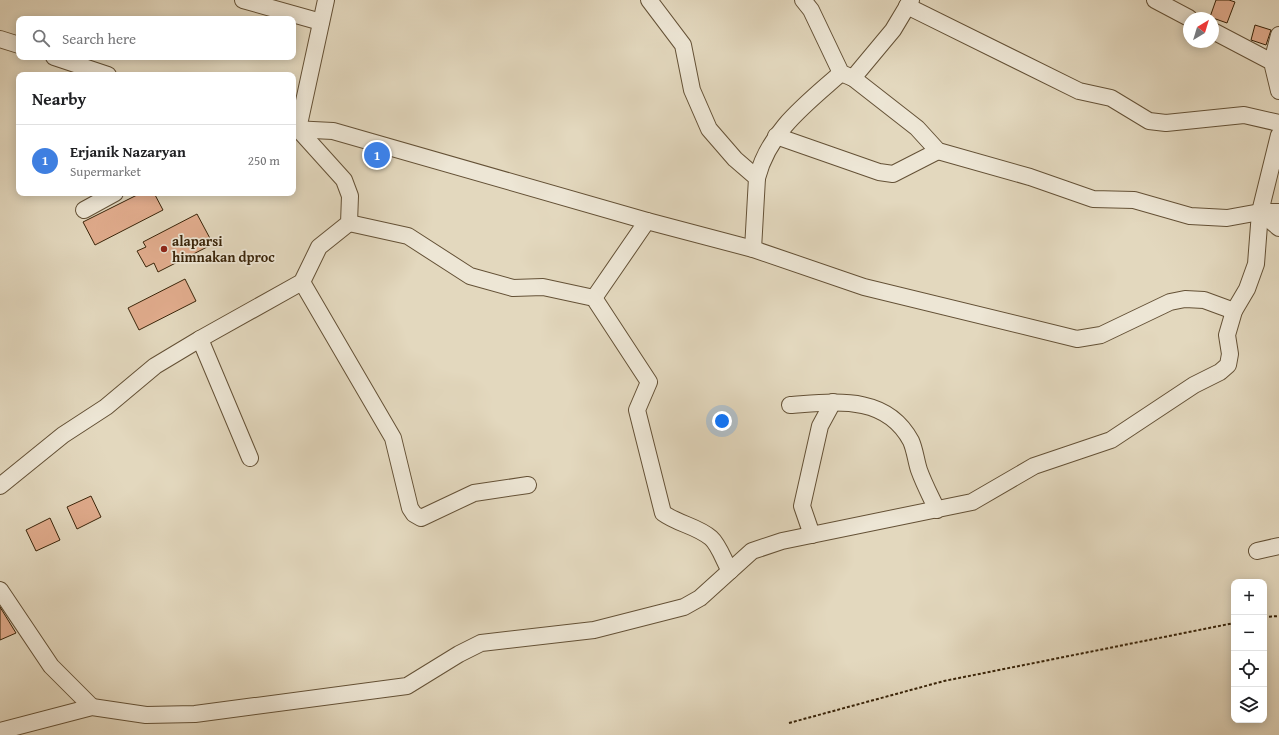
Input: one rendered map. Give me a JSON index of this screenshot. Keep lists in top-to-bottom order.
{
  "places": ["alaparsi himnakan dproc"],
  "north": "top right",
  "page": {
    "search": "Search here",
    "heading": "Nearby",
    "list": [
      {
        "mark": "1",
        "name": "Erjanik Nazaryan",
        "note": "Supermarket",
        "value": "250 m"
      }
    ],
    "pins": "1",
    "map_buttons": ["+", "−"]
  }
}
